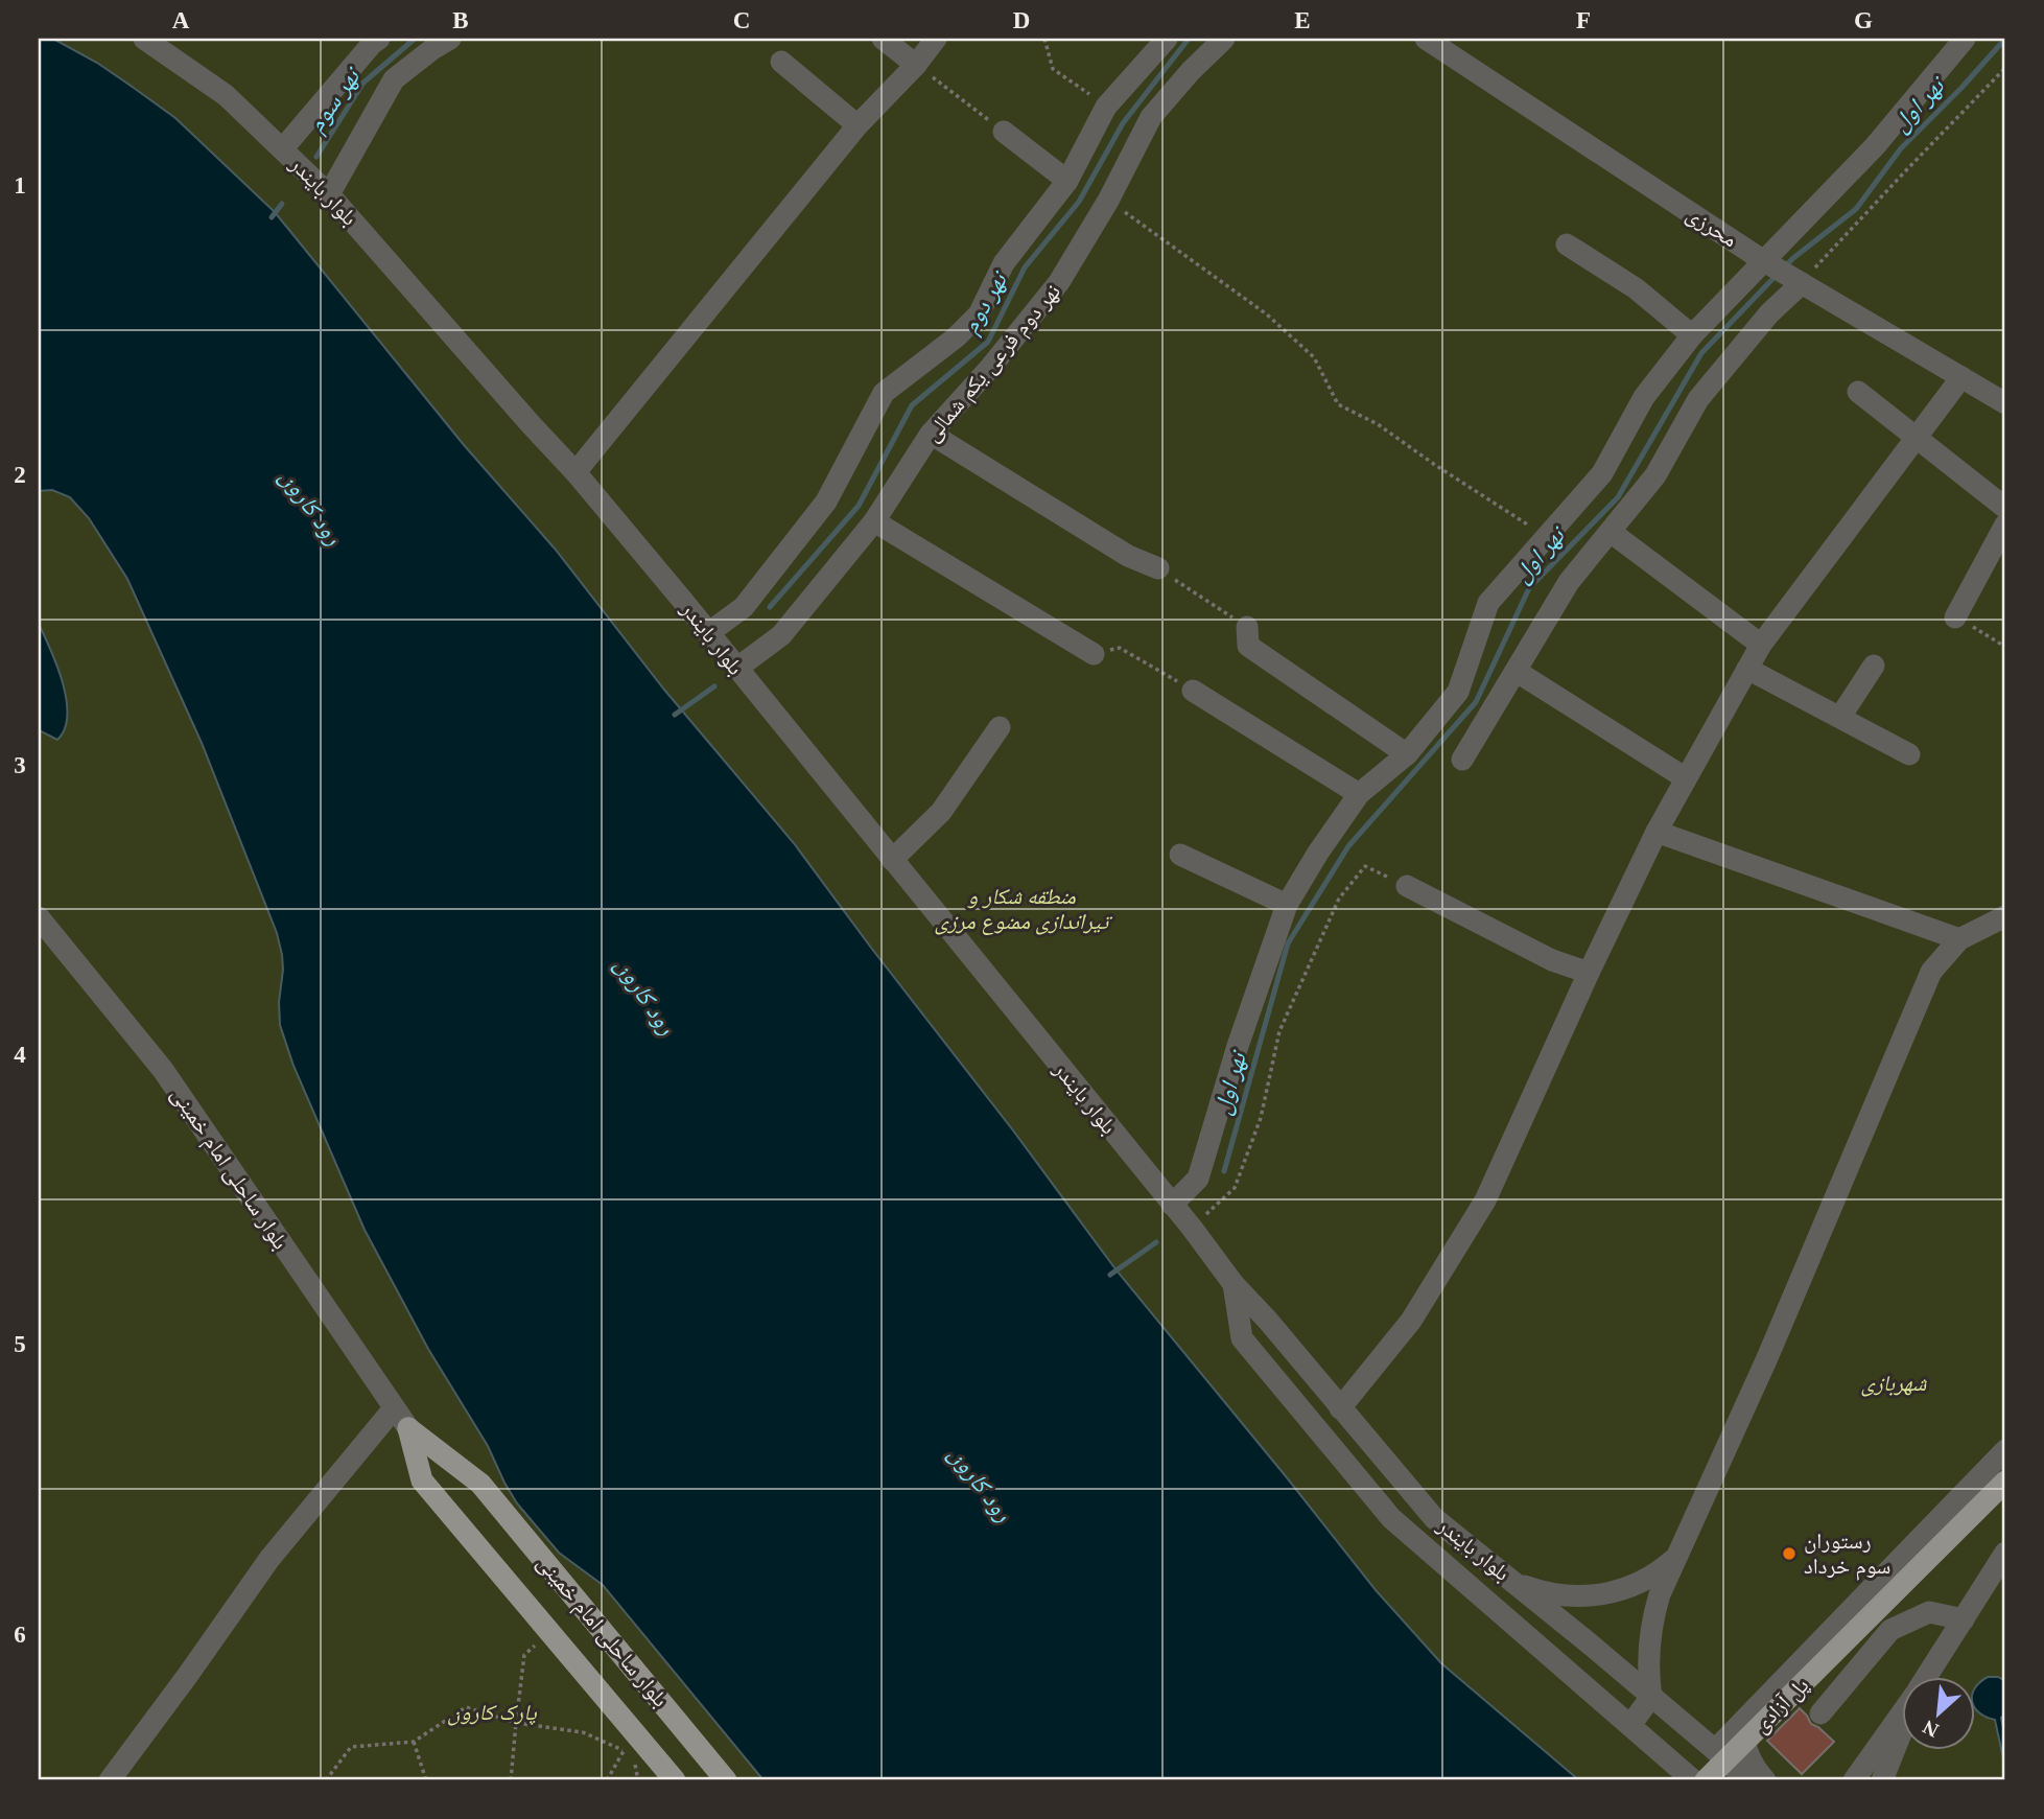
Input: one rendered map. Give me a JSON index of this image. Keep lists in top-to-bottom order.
{
  "streets": {
    "main road": ["بلوار ساحلی امام خمینی", "پل آزادی"],
    "street": ["بلوار بایندر", "محرزی", "نهر دوم فرعی یکم شمالی"]
  },
  "crossings": [
    ["بلوار بایندر", "نهر دوم فرعی یکم شمالی"]
  ],
  "water": [
    "نهر سوم",
    "نهر اول",
    "نهر دوم",
    "رود کارون"
  ],
  "parks": ["منطقه شکار و تیراندازی ممنوع مرزی", "شهربازی", "پارک کارون"],
  "places": ["رستوران سوم خرداد"],
  "north": "bottom left",
  "grid": {
    "columns": [
      "A",
      "B",
      "C",
      "D",
      "E",
      "F",
      "G"
    ],
    "rows": [
      "1",
      "2",
      "3",
      "4",
      "5",
      "6"
    ]
  }
}
